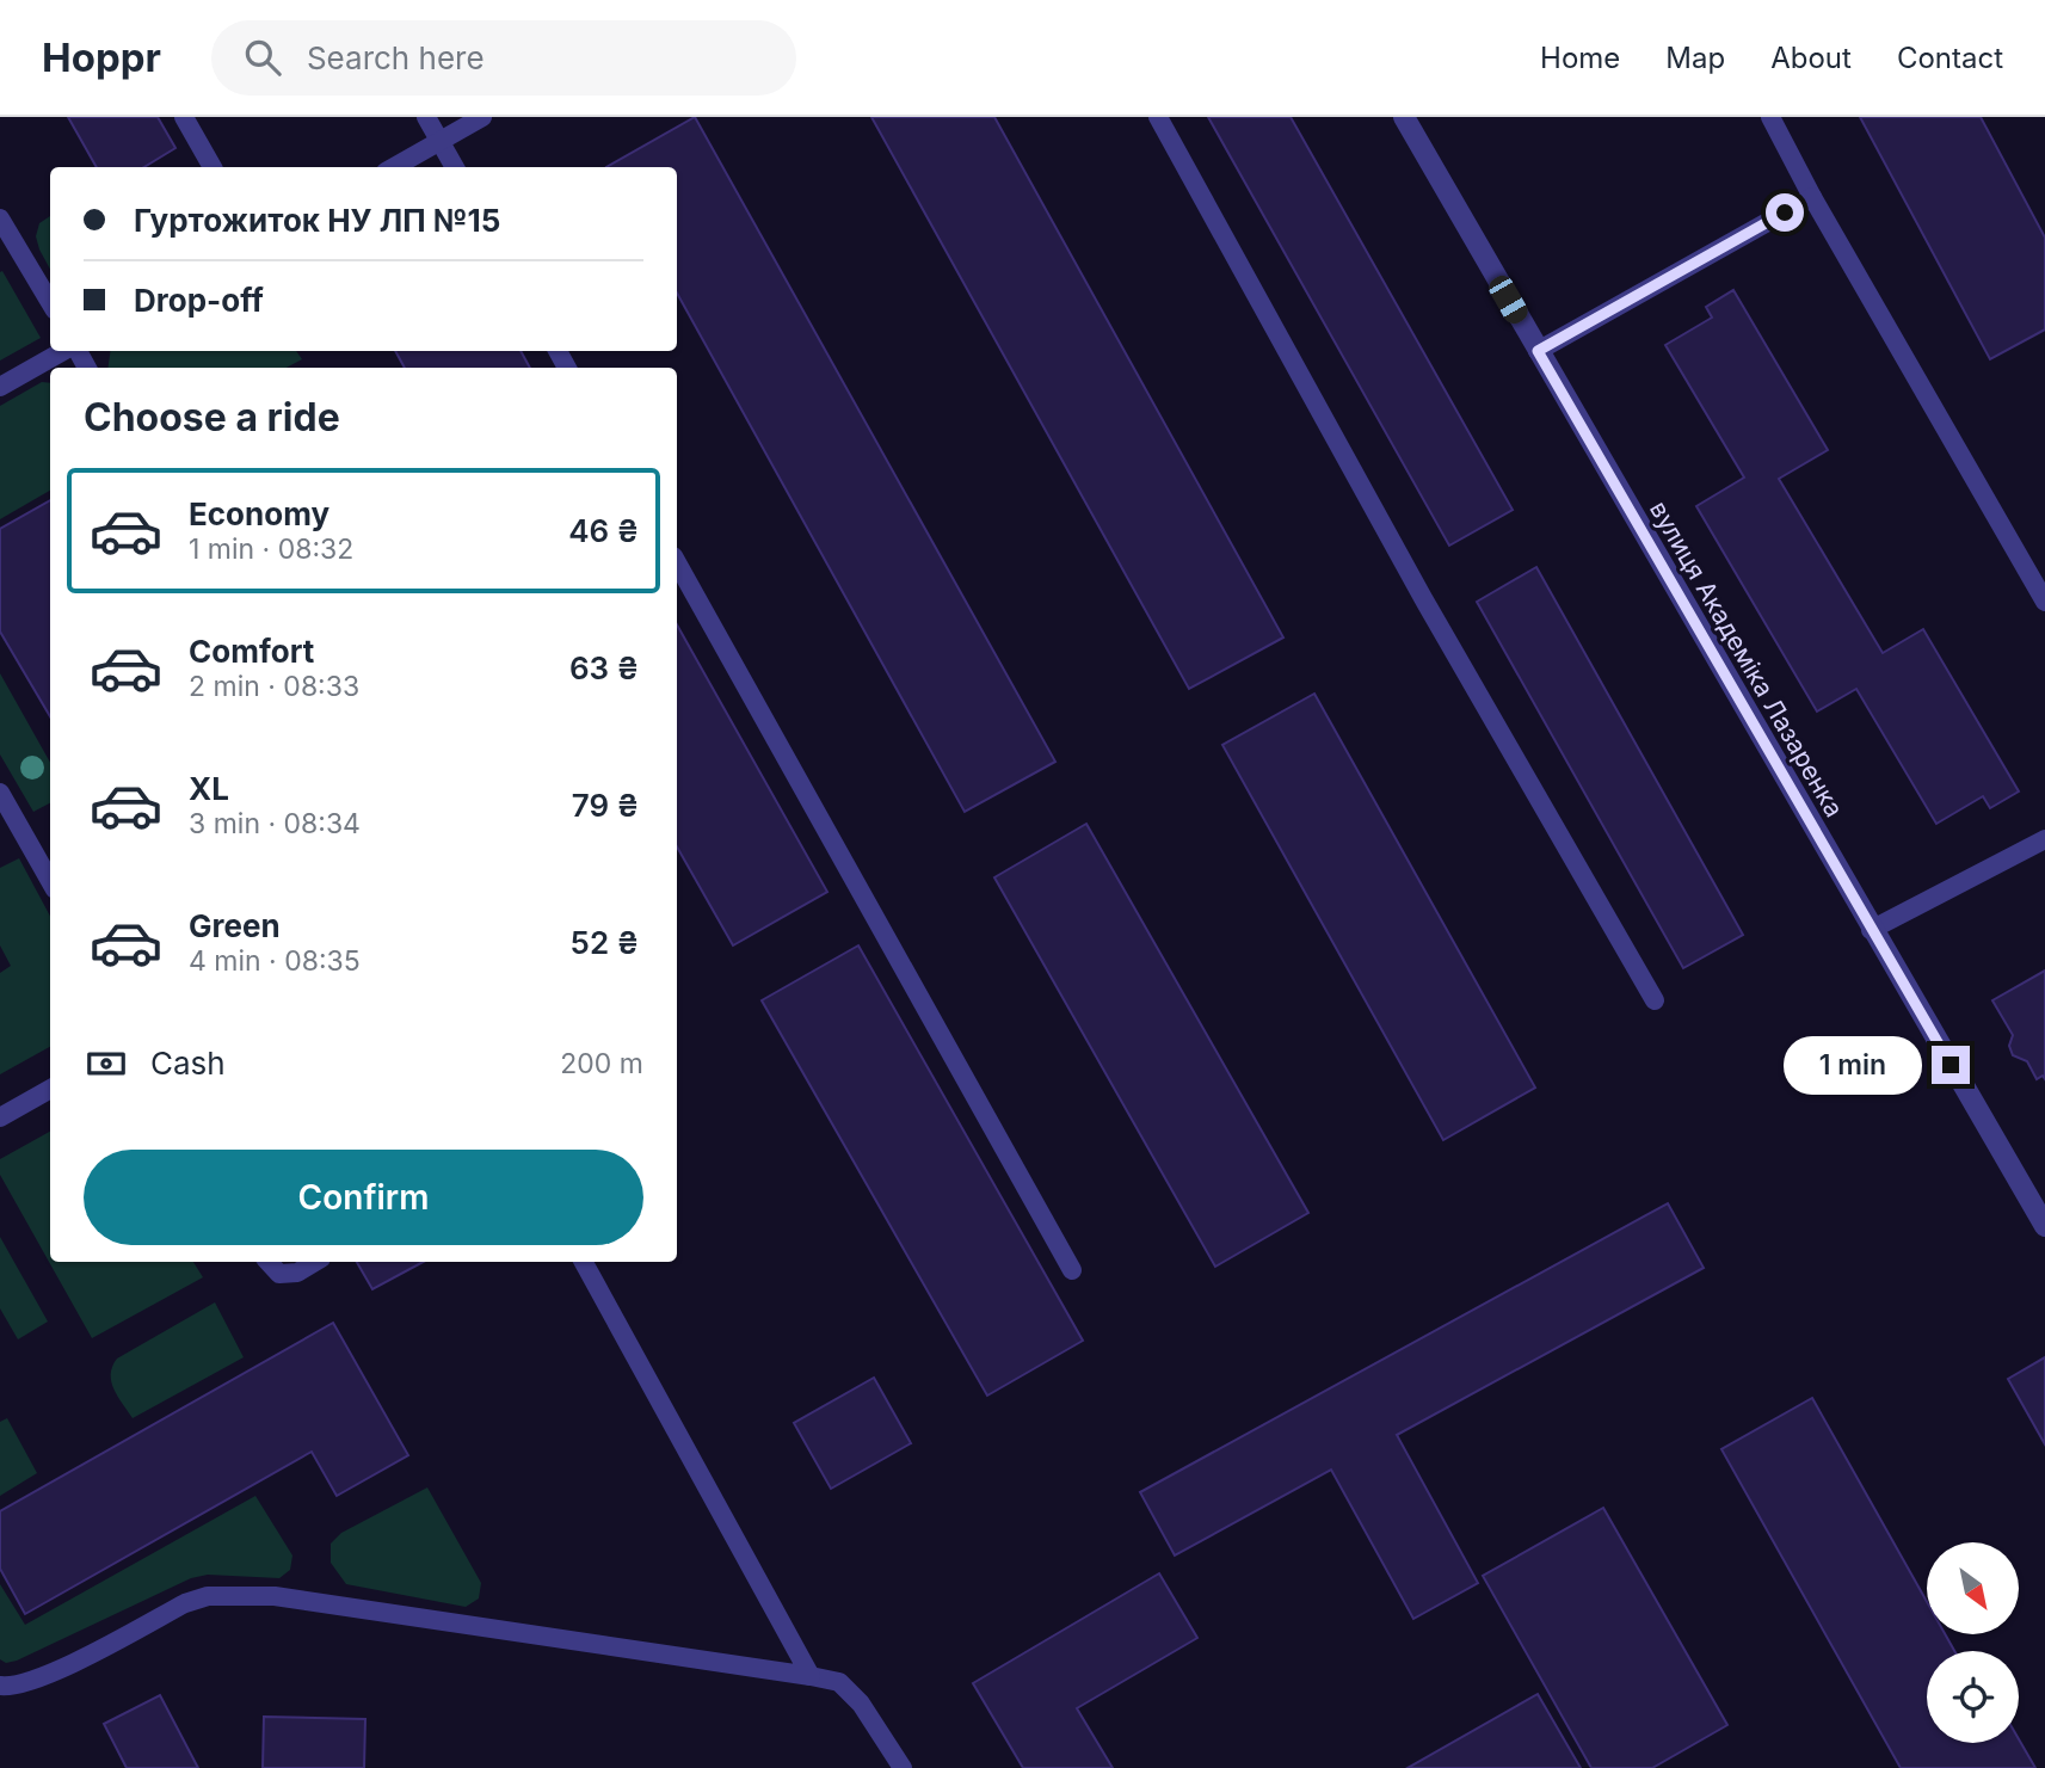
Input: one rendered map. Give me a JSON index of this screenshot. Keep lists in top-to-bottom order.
{
  "streets": {
    "street": ["вулиця Академіка Лазаренка"]
  },
  "north": "bottom right",
  "page": {
    "header": "Hoppr",
    "search": "Search here",
    "nav": [
      "Home",
      "Map",
      "About",
      "Contact"
    ],
    "banner": ["Гуртожиток НУ ЛП №15", "Drop-off"],
    "heading": "Choose a ride",
    "list": [
      {
        "name": "Economy",
        "note": "1 min · 08:32",
        "value": "46 ₴"
      },
      {
        "name": "Comfort",
        "note": "2 min · 08:33",
        "value": "63 ₴"
      },
      {
        "name": "XL",
        "note": "3 min · 08:34",
        "value": "79 ₴"
      },
      {
        "name": "Green",
        "note": "4 min · 08:35",
        "value": "52 ₴"
      }
    ],
    "pay": ["Cash", "200 m"],
    "bubble": "1 min",
    "buttons": "Confirm"
  }
}
